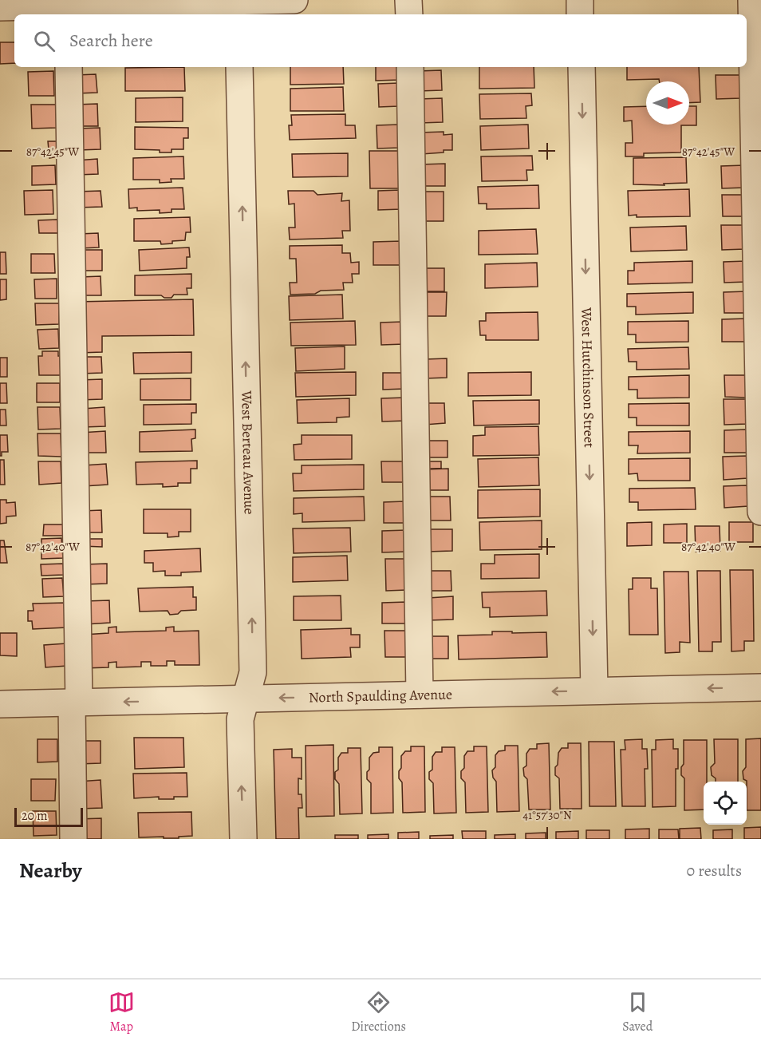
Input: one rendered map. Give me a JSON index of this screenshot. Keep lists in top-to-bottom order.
{
  "streets": {
    "street": ["West Hutchinson Street", "West Berteau Avenue", "North Spaulding Avenue"]
  },
  "crossings": [
    ["West Hutchinson Street", "North Spaulding Avenue"],
    ["West Berteau Avenue", "North Spaulding Avenue"]
  ],
  "one_way": ["North Spaulding Avenue"],
  "scale_bar": "20 m",
  "north": "right",
  "page": {
    "search": "Search here",
    "scale": "20 m",
    "heading": ["Nearby", "0 results"],
    "nav": ["Map", "Directions", "Saved"]
  },
  "coordinates": ["87°42'45\"W", "87°42'40\"W", "41°57'30\"N"]
}
